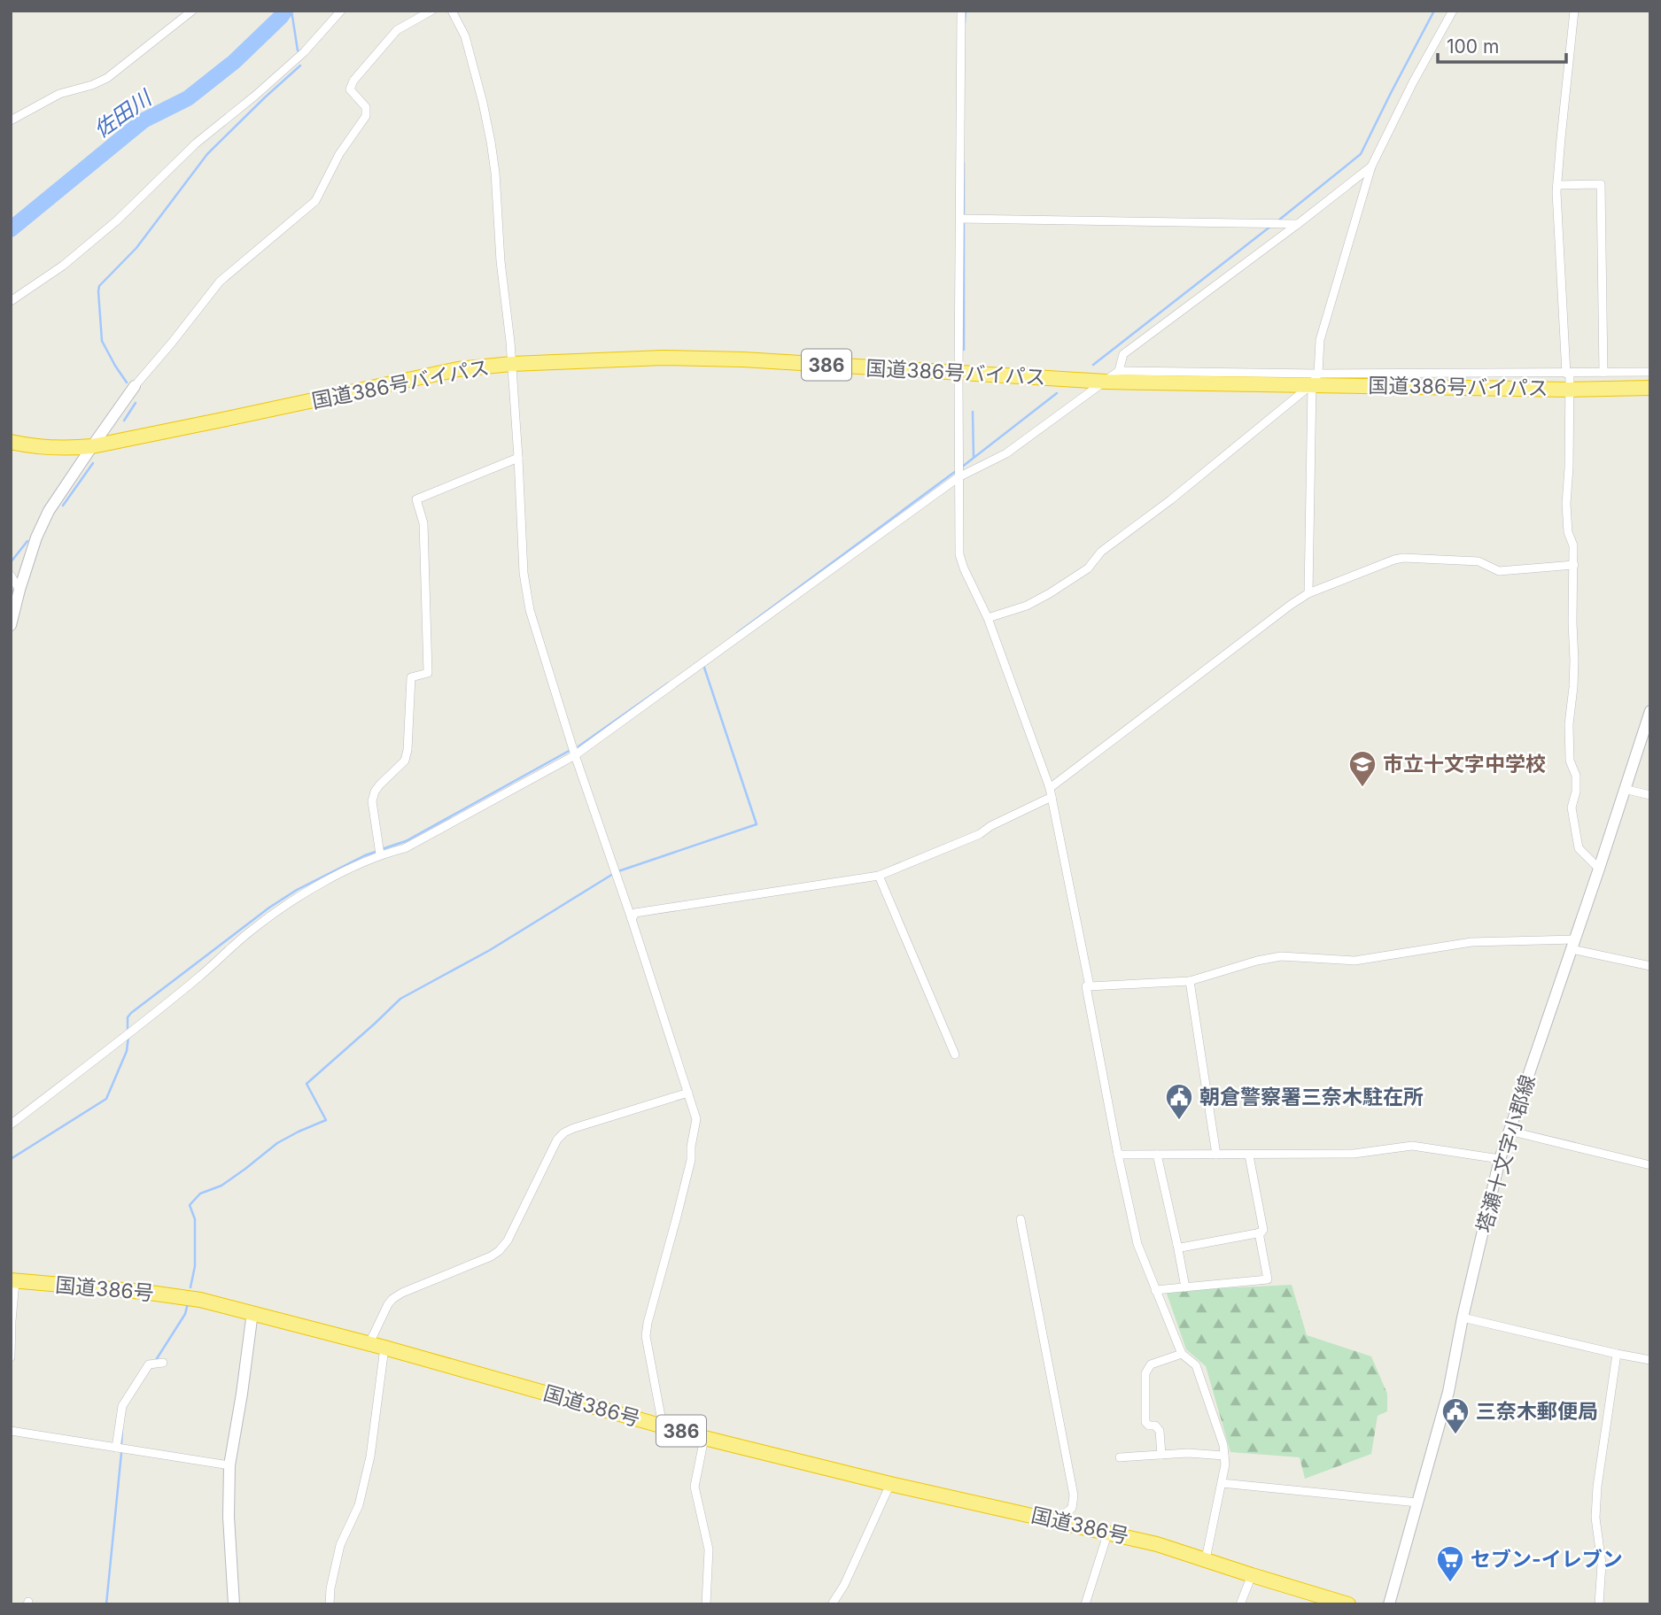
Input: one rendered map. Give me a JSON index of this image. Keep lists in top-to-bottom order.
{
  "streets": {
    "highway": ["386", "国道386号バイパス", "国道386号"],
    "main road": ["塔瀬十文字小郡線"]
  },
  "water": ["佐田川"],
  "places": {
    "school or university": ["市立十文字中学校"],
    "public building": ["朝倉警察署三奈木駐在所", "三奈木郵便局"],
    "supermarket": ["セブン-イレブン"]
  },
  "scale_bar": "100 m"
}
